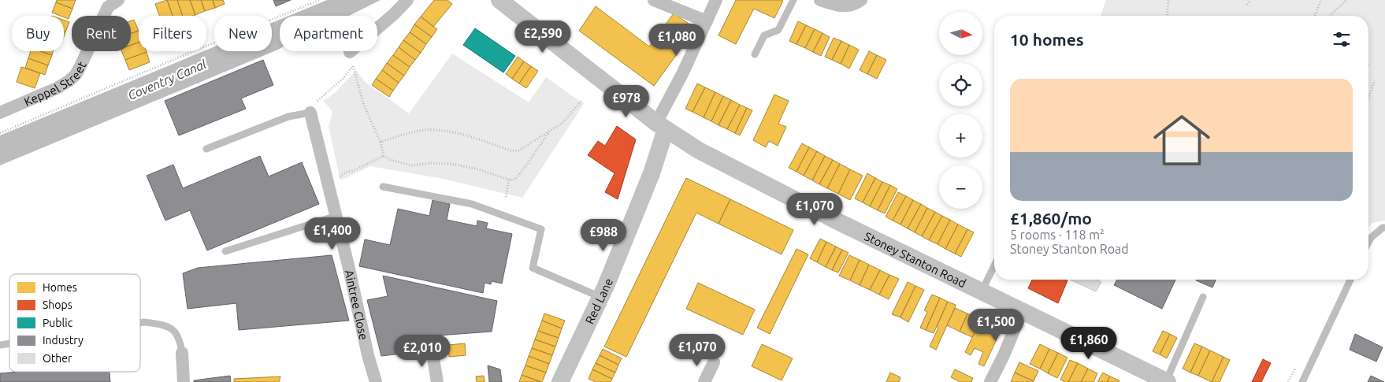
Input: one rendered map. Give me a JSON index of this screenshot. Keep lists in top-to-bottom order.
{
  "streets": {
    "main road": ["Stoney Stanton Road", "Red Lane"],
    "street": ["Keppel Street", "Aintree Close"]
  },
  "crossings": [
    ["Stoney Stanton Road", "Red Lane"]
  ],
  "water": ["Coventry Canal"],
  "legend": [
    "Homes",
    "Shops",
    "Public",
    "Industry",
    "Other"
  ],
  "north": "right",
  "page": {
    "map_buttons": ["+", "−"],
    "chip": [
      "Buy",
      "Rent",
      "Filters",
      "New",
      "Apartment"
    ],
    "heading": "10 homes",
    "price": [
      "£2,590",
      "£1,080",
      "£978",
      "£1,070",
      "£1,400",
      "£988",
      "£1,500",
      "£1,860",
      "£1,070",
      "£2,010"
    ],
    "list": [
      {
        "name": "£1,860/mo",
        "note": "5 rooms · 118 m² · Stoney Stanton Road"
      }
    ]
  }
}
